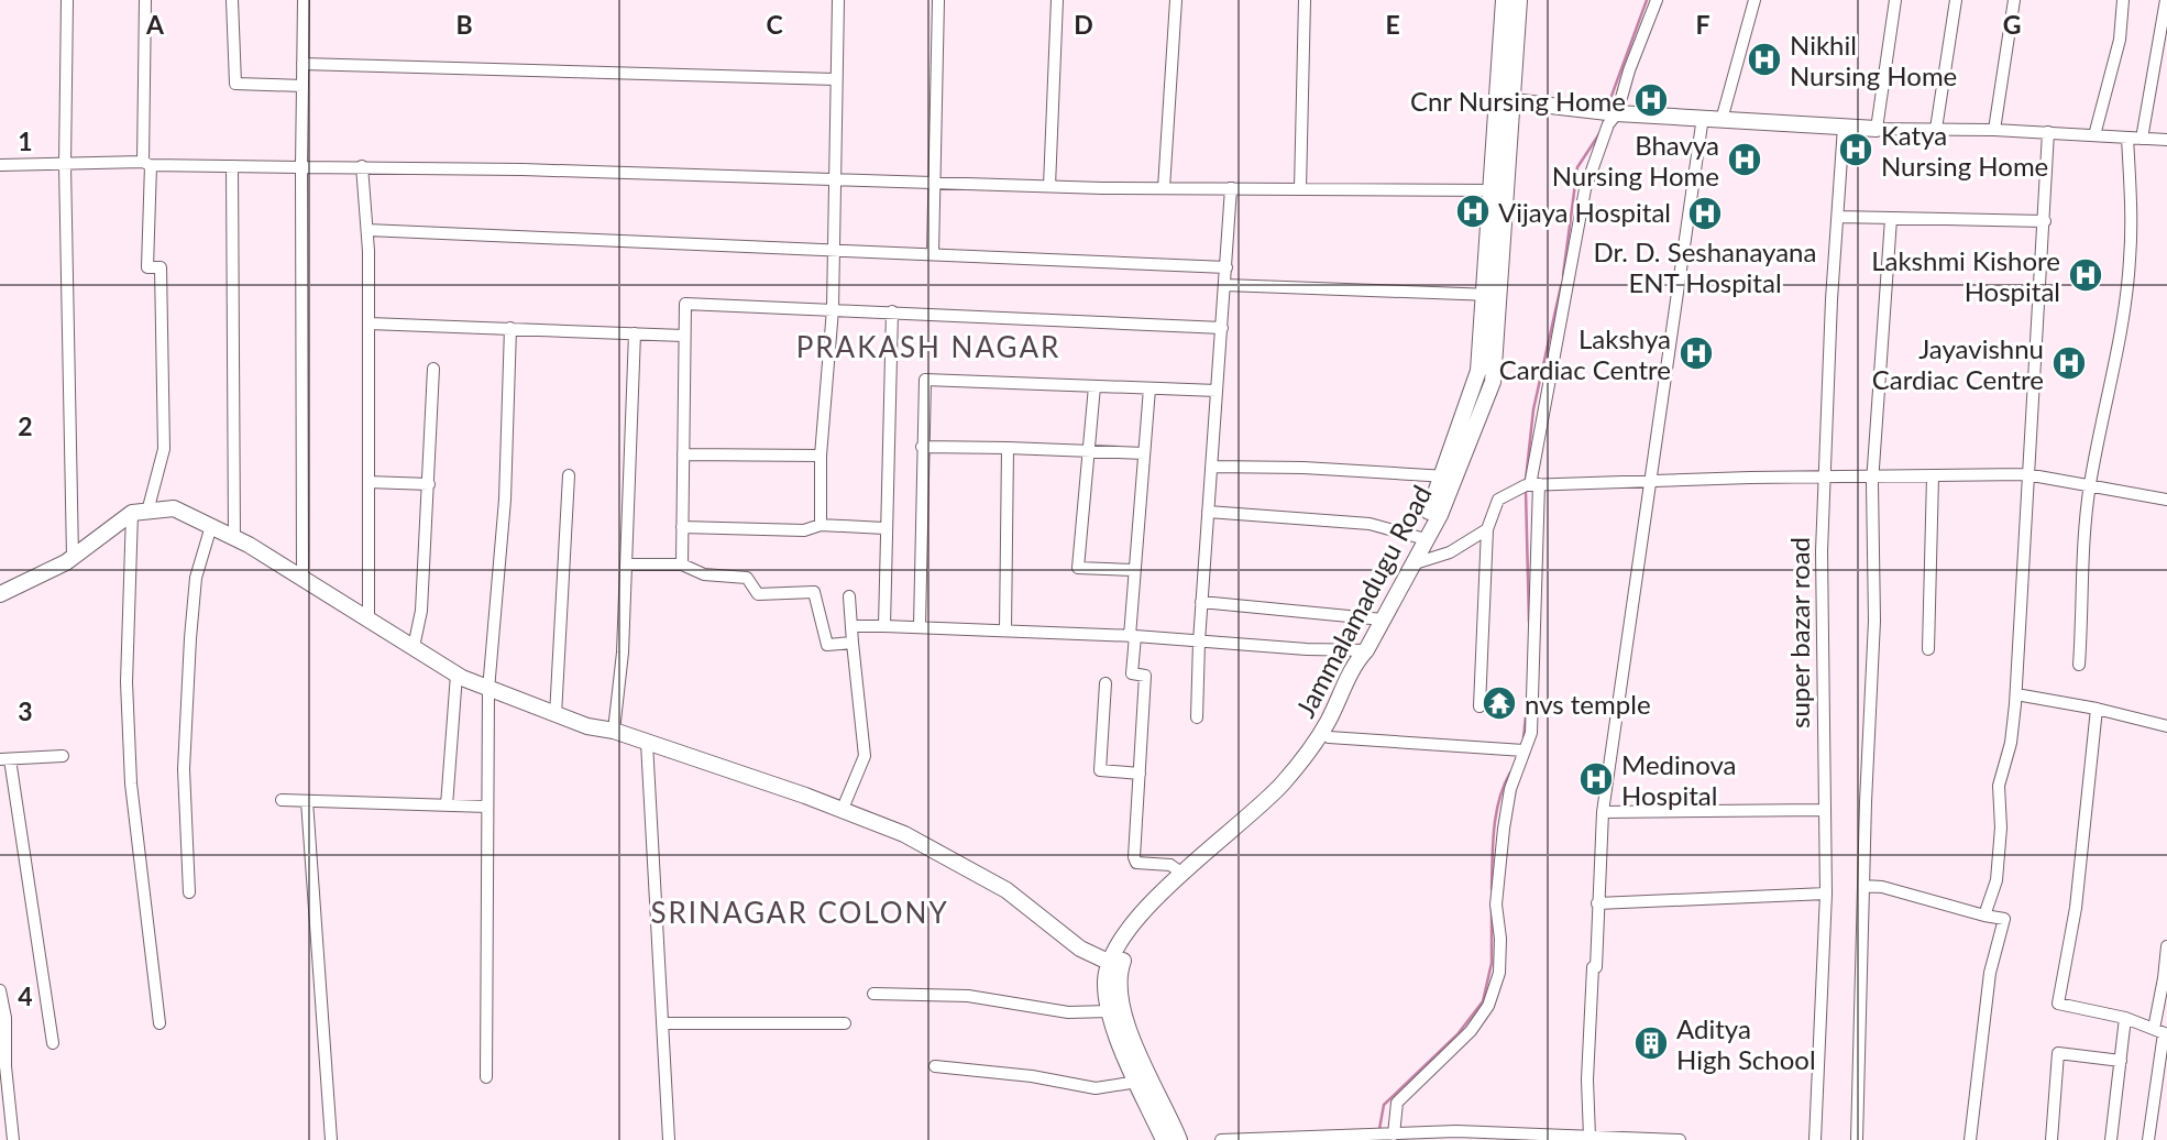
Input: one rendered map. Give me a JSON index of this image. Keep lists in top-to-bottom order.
{
  "streets": {
    "main road": ["Jammalamadugu Road"],
    "street": ["super bazar road"]
  },
  "districts": ["PRAKASH NAGAR", "SRINAGAR COLONY"],
  "places": {
    "hospital": [
      "Nikhil Nursing Home",
      "Cnr Nursing Home",
      "Katya Nursing Home",
      "Bhavya Nursing Home",
      "Vijaya Hospital",
      "Dr. D. Seshanayana ENT Hospital",
      "Lakshmi Kishore Hospital",
      "Lakshya Cardiac Centre",
      "Jayavishnu Cardiac Centre",
      "Medinova Hospital"
    ],
    "temple": ["nvs temple"],
    "building": ["Aditya High School"]
  },
  "grid": {
    "columns": [
      "A",
      "B",
      "C",
      "D",
      "E",
      "F",
      "G"
    ],
    "rows": [
      "1",
      "2",
      "3",
      "4"
    ]
  }
}
